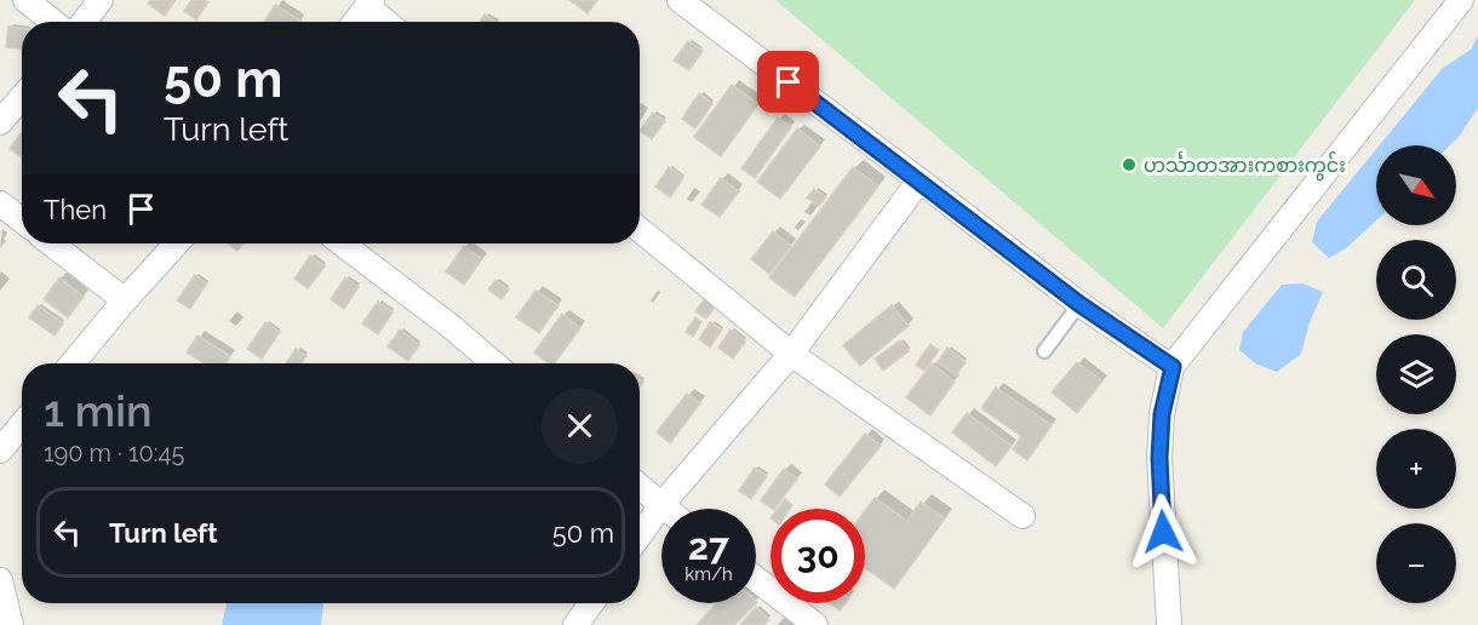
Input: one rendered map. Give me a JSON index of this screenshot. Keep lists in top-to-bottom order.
{
  "places": ["ဟင်္သာတအားကစားကွင်း"],
  "north": "bottom right",
  "page": {
    "turn": ["50 m", "Turn left"],
    "map_buttons": ["+", "−"],
    "then": "Then",
    "heading": ["1 min", "190 m · 10:45"],
    "list": [
      {
        "name": "Turn left",
        "value": "50 m"
      }
    ],
    "speed": "27 km/h",
    "limit": "30"
  }
}
